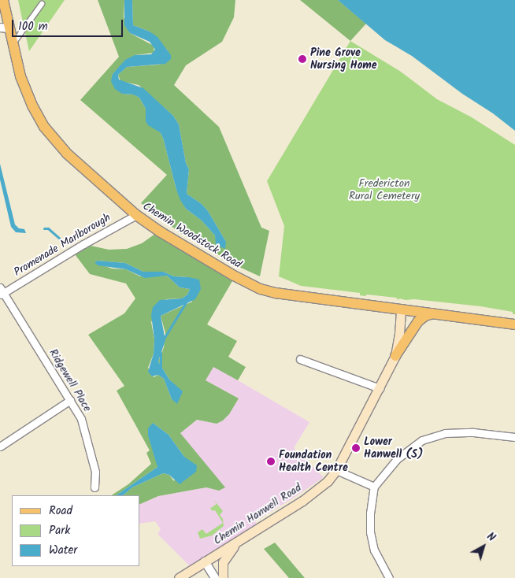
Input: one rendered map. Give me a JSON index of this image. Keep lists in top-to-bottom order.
{
  "streets": {
    "main road": ["Chemin Woodstock Road", "Chemin Hanwell Road"],
    "street": ["Promenade Marlborough", "Ridgewell Place"]
  },
  "crossings": [
    ["Chemin Woodstock Road", "Promenade Marlborough"],
    ["Chemin Woodstock Road", "Chemin Hanwell Road"],
    ["Promenade Marlborough", "Ridgewell Place"]
  ],
  "parks": ["Fredericton Rural Cemetery"],
  "places": ["Pine Grove Nursing Home", "Lower Hanwell (S)", "Foundation Health Centre"],
  "legend": ["Road", "Park", "Water"],
  "scale_bar": "100 m",
  "north": "top right"
}
